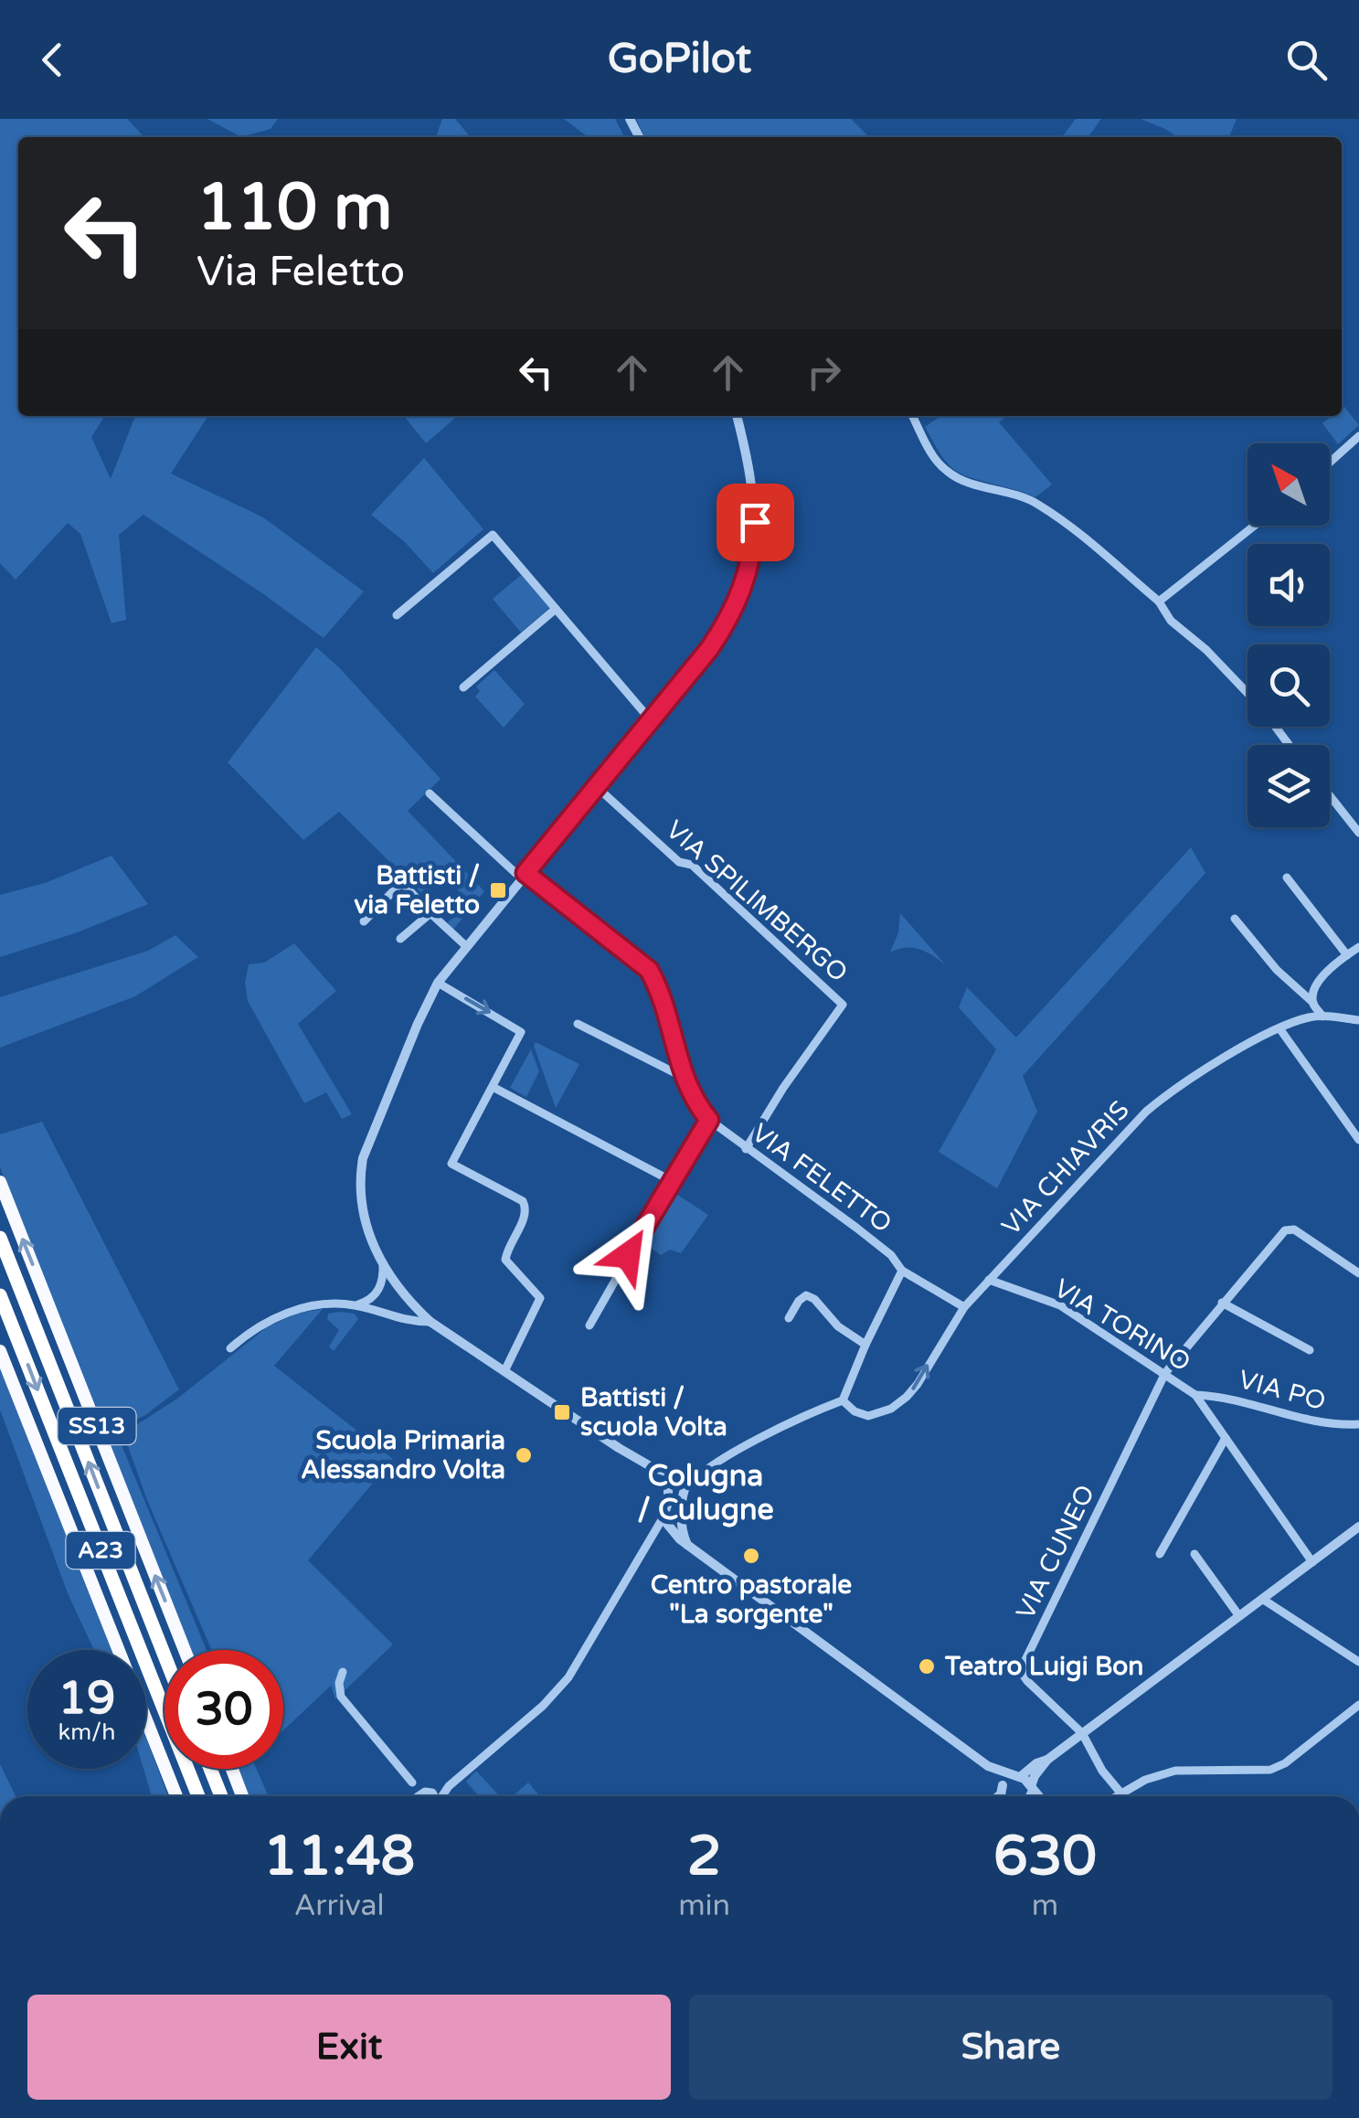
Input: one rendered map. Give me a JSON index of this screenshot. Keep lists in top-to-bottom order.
{
  "streets": {
    "highway": ["SS13", "A23"],
    "street": [
      "VIA SPILIMBERGO",
      "VIA CHIAVRIS",
      "VIA FELETTO",
      "VIA TORINO",
      "VIA PO",
      "VIA CUNEO"
    ]
  },
  "crossings": [
    ["VIA SPILIMBERGO", "VIA FELETTO"],
    ["VIA CHIAVRIS", "VIA FELETTO"],
    ["VIA CHIAVRIS", "VIA TORINO"],
    ["VIA TORINO", "VIA PO"],
    ["VIA TORINO", "VIA CUNEO"]
  ],
  "districts": ["Colugna / Culugne"],
  "places": {
    "transit": ["Battisti / via Feletto", "Battisti / scuola Volta"],
    "other": ["Scuola Primaria Alessandro Volta", "Centro pastorale \"La sorgente\"", "Teatro Luigi Bon"]
  },
  "north": "top left",
  "page": {
    "header": "GoPilot",
    "turn": ["110 m", "Via Feletto"],
    "speed": "19 km/h",
    "limit": "30",
    "eta": [
      "11:48",
      "Arrival",
      "2",
      "min",
      "630",
      "m"
    ],
    "buttons": ["Exit", "Share"]
  }
}
